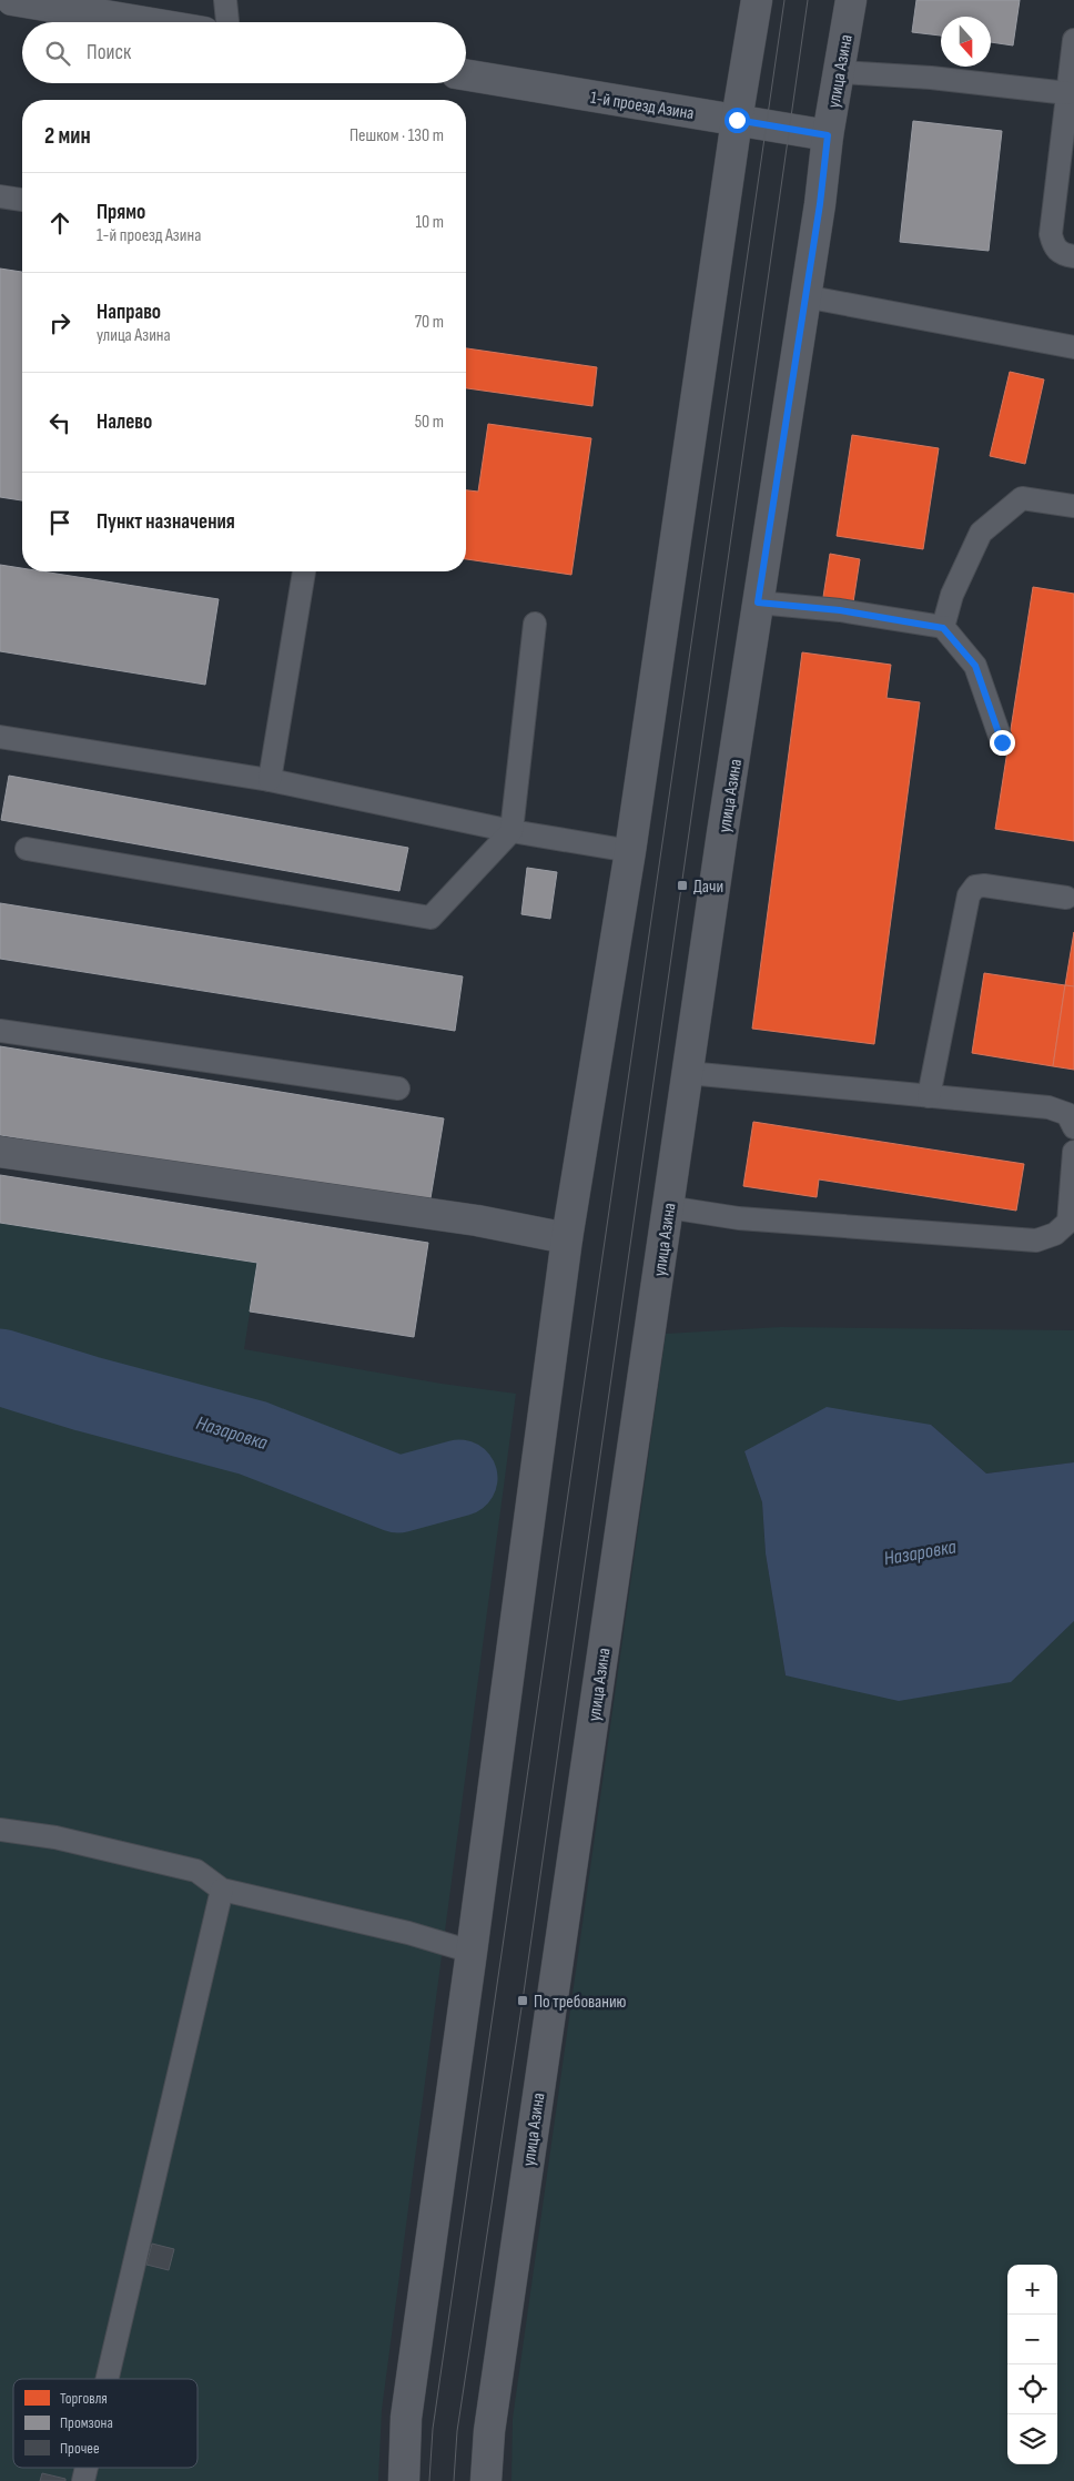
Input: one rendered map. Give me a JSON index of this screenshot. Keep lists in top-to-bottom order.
{
  "streets": {
    "street": ["улица Азина", "1-й проезд Азина"]
  },
  "crossings": [
    ["улица Азина", "1-й проезд Азина"]
  ],
  "water": ["Назаровка"],
  "places": {
    "transit": ["Дачи", "По требованию"]
  },
  "legend": ["Торговля", "Промзона", "Прочее"],
  "north": "bottom",
  "page": {
    "search": "Поиск",
    "heading": ["2 мин", "Пешком · 130 m"],
    "list": [
      ["Прямо", "1-й проезд Азина", "10 m"],
      ["Направо", "улица Азина", "70 m"],
      ["Налево", "50 m"],
      "Пункт назначения"
    ],
    "map_buttons": ["+", "−"]
  }
}
